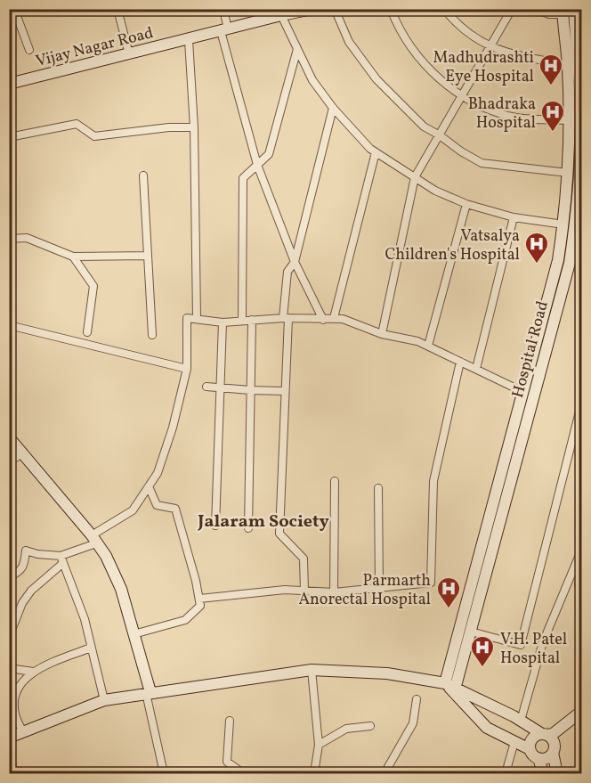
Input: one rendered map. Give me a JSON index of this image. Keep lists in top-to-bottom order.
{
  "streets": {
    "street": ["Vijay Nagar Road", "Hospital Road"]
  },
  "districts": ["Jalaram Society"],
  "places": {
    "hospital": [
      "Madhudrashti Eye Hospital",
      "Bhadraka Hospital",
      "Vatsalya Children's Hospital",
      "Parmarth Anorectal Hospital",
      "V.H. Patel Hospital"
    ]
  }
}
